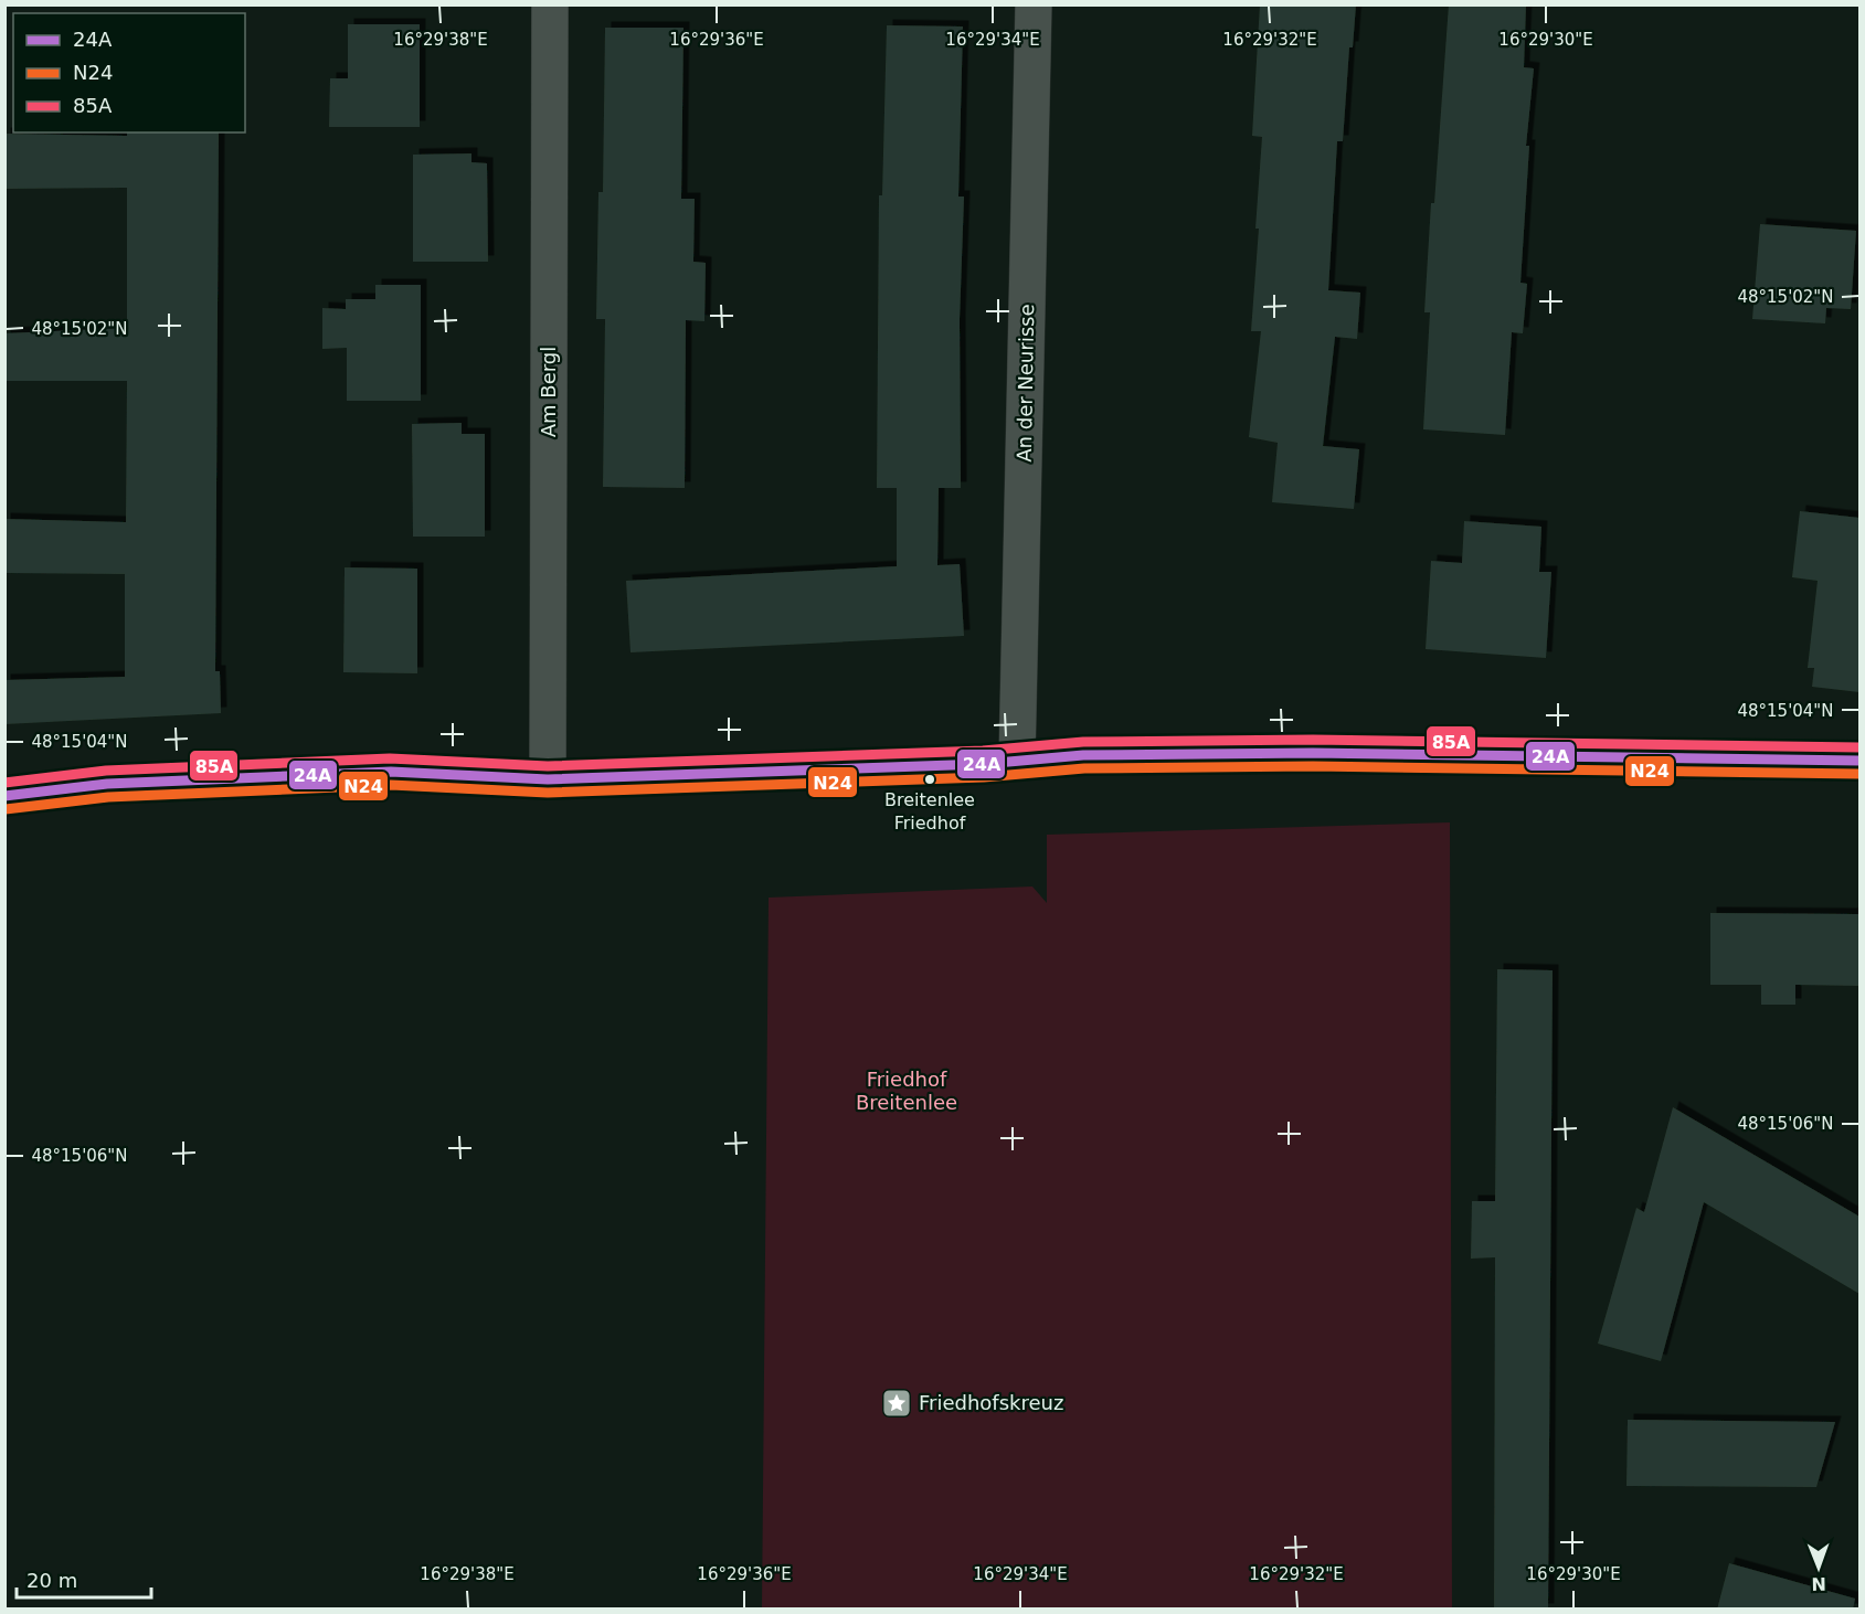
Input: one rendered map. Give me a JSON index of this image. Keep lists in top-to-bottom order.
{
  "streets": {
    "street": ["An der Neurisse", "Am Bergl"]
  },
  "parks": ["Friedhof Breitenlee"],
  "places": {
    "other": ["Breitenlee Friedhof"],
    "place": ["Friedhofskreuz"]
  },
  "lines": ["transit line 85A", "transit line 24A", "transit line N24"],
  "legend": ["24A", "N24", "85A"],
  "scale_bar": "20 m",
  "north": "bottom",
  "coordinates": [
    "16°29'38\"E",
    "16°29'36\"E",
    "16°29'34\"E",
    "16°29'32\"E",
    "16°29'30\"E",
    "48°15'02\"N",
    "48°15'04\"N",
    "48°15'06\"N"
  ]
}
